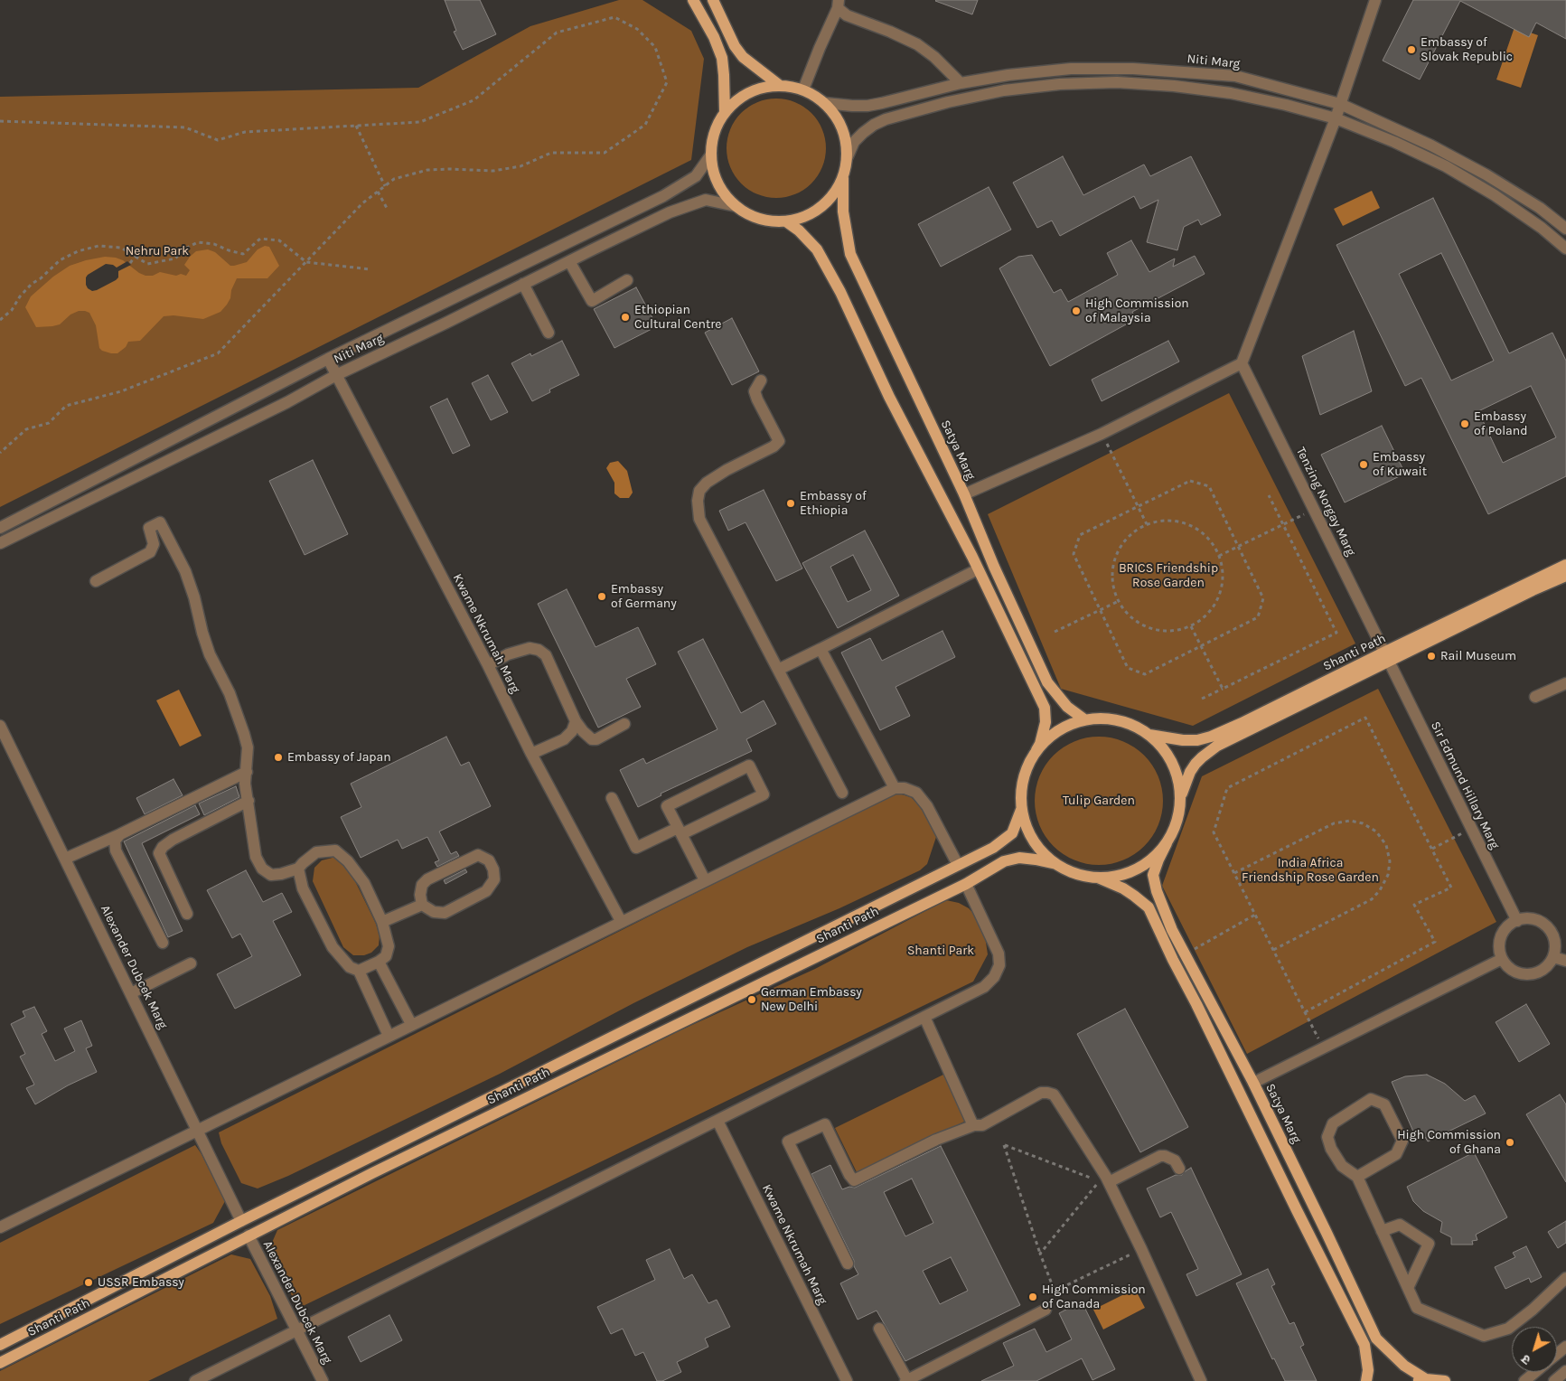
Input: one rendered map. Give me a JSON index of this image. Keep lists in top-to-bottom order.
{
  "streets": {
    "main road": ["Satya Marg", "Shanti Path"],
    "street": [
      "Niti Marg",
      "Tenzing Norgay Marg",
      "Kwame Nkrumah Marg",
      "Sir Edmund Hillary Marg",
      "Alexander Dubcek Marg"
    ]
  },
  "crossings": [
    ["Niti Marg", "Satya Marg"],
    ["Niti Marg", "Kwame Nkrumah Marg"],
    ["Satya Marg", "Shanti Path"],
    ["Tenzing Norgay Marg", "Shanti Path"],
    ["Tenzing Norgay Marg", "Sir Edmund Hillary Marg"],
    ["Shanti Path", "Sir Edmund Hillary Marg"],
    ["Shanti Path", "Alexander Dubcek Marg"]
  ],
  "parks": [
    "Nehru Park",
    "BRICS Friendship Rose Garden",
    "Tulip Garden",
    "India Africa Friendship Rose Garden",
    "Shanti Park"
  ],
  "places": [
    "Embassy of Slovak Republic",
    "High Commission of Malaysia",
    "Ethiopian Cultural Centre",
    "Embassy of Poland",
    "Embassy of Kuwait",
    "Embassy of Ethiopia",
    "Embassy of Germany",
    "Rail Museum",
    "Embassy of Japan",
    "German Embassy New Delhi",
    "High Commission of Ghana",
    "USSR Embassy",
    "High Commission of Canada"
  ],
  "north": "bottom left"
}
